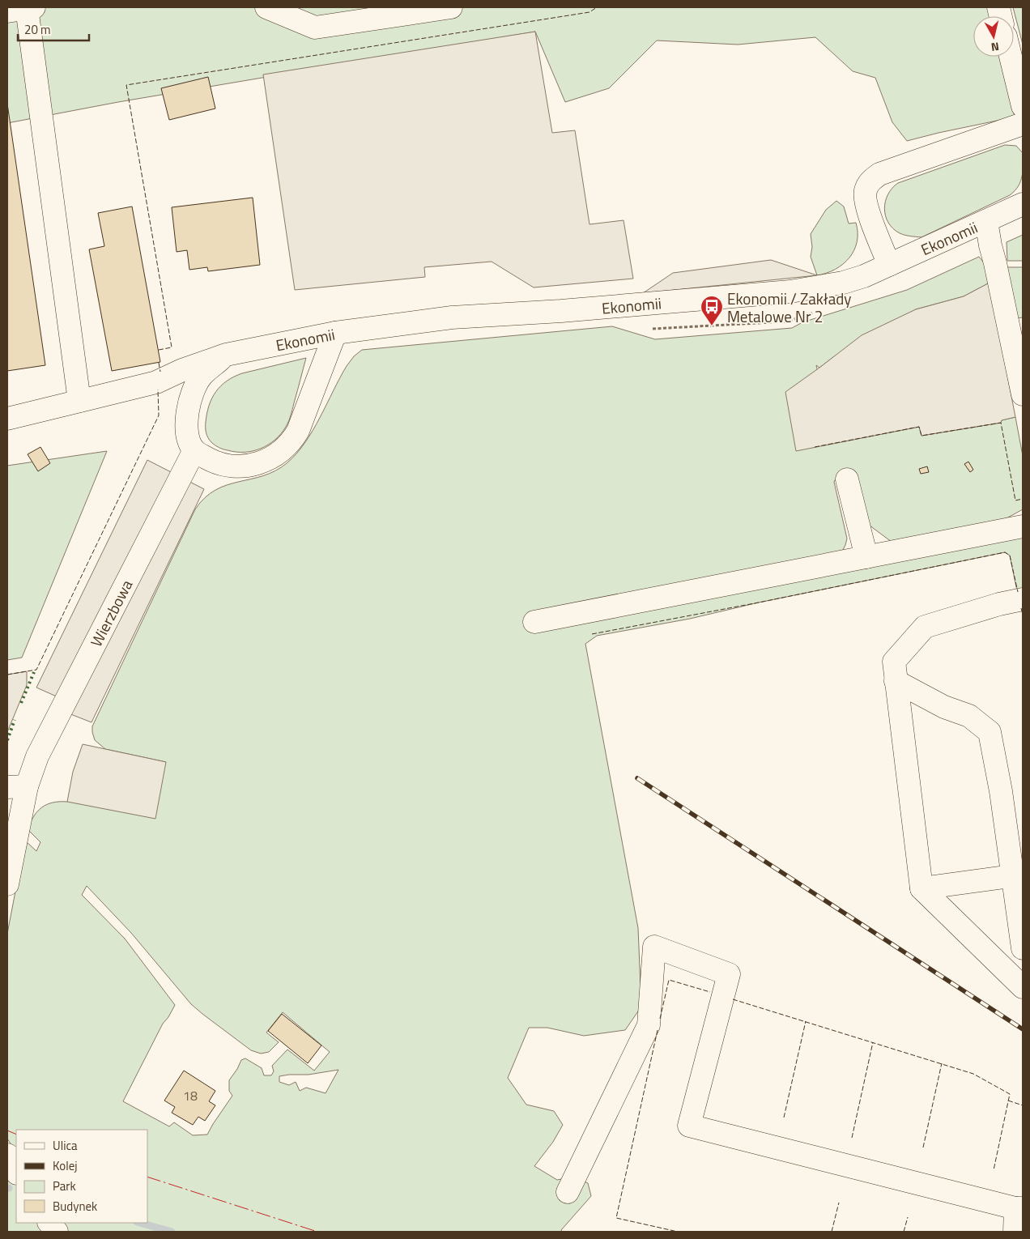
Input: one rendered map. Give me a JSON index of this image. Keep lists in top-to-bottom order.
{
  "streets": {
    "street": ["Ekonomii", "Wierzbowa"]
  },
  "places": {
    "bus stop": ["Ekonomii / Zakłady Metalowe Nr 2"]
  },
  "house_numbers": ["18"],
  "legend": [
    "Ulica",
    "Kolej",
    "Park",
    "Budynek"
  ],
  "scale_bar": "20 m",
  "north": "bottom"
}
